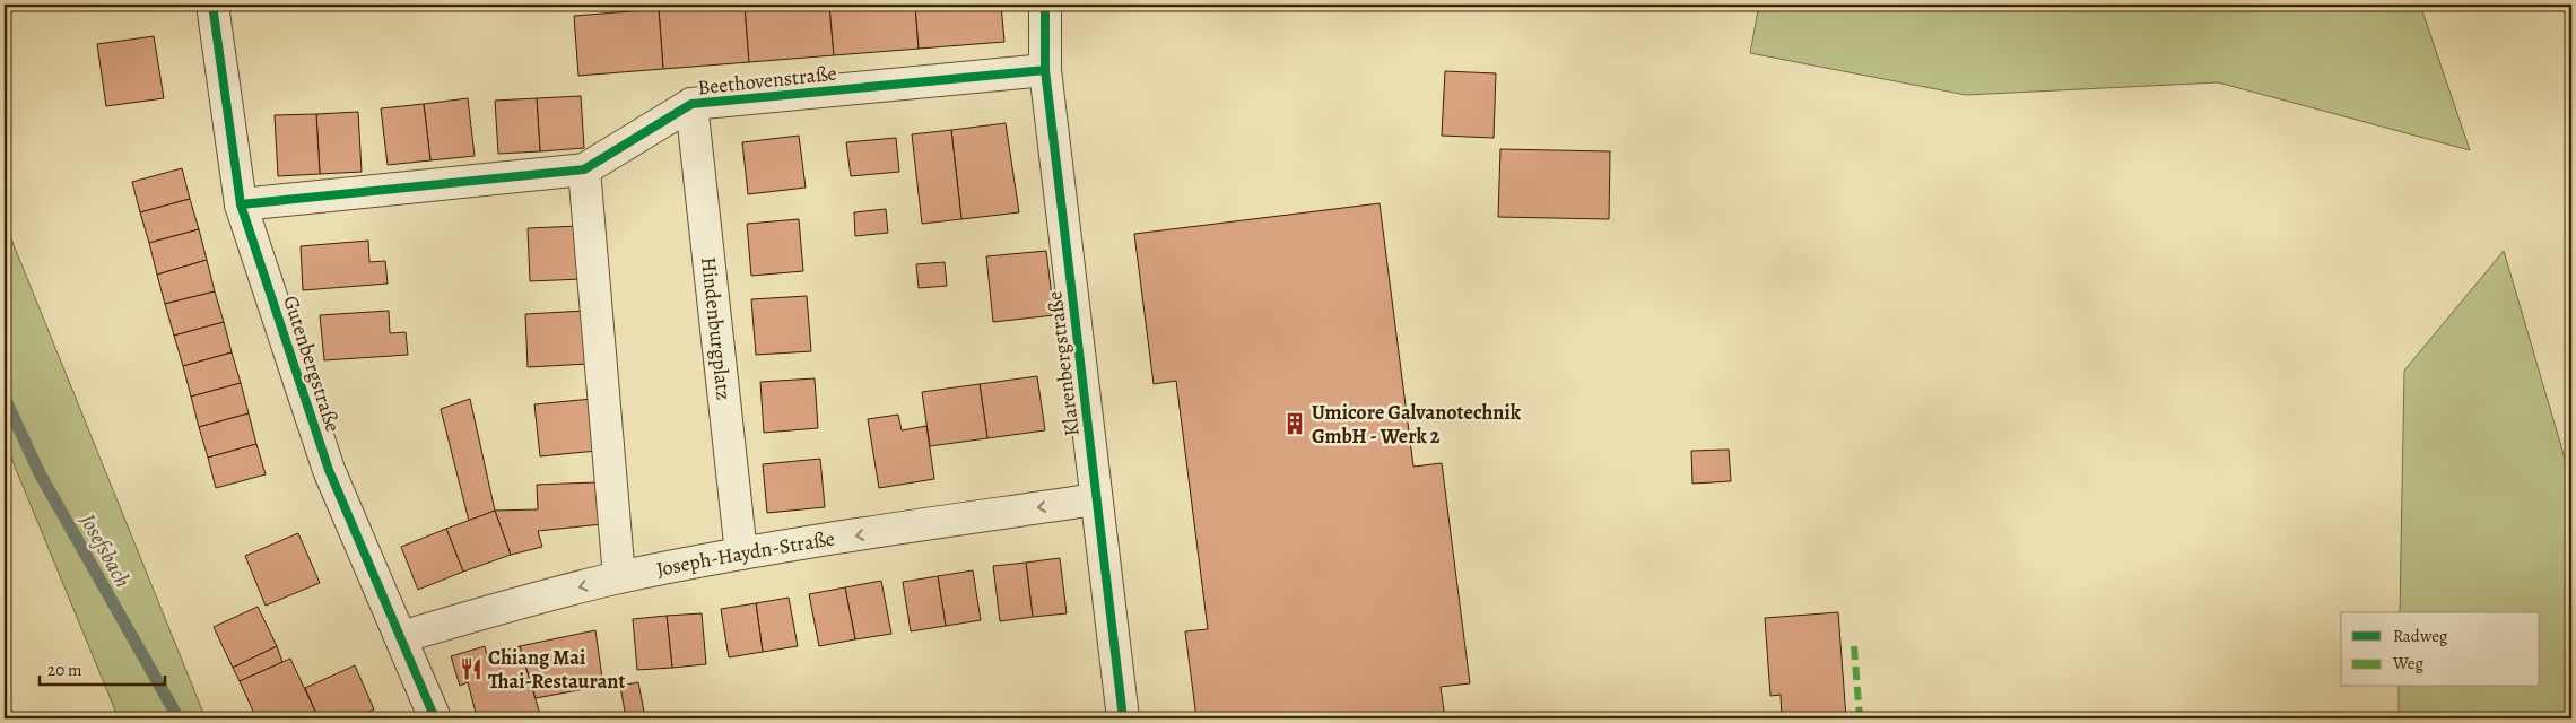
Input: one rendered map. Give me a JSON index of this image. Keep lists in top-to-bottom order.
{
  "streets": {
    "street": [
      "Beethovenstraße",
      "Hindenburgplatz",
      "Gutenbergstraße",
      "Klarenbergstraße",
      "Joseph-Haydn-Straße"
    ]
  },
  "crossings": [
    ["Beethovenstraße", "Hindenburgplatz"],
    ["Beethovenstraße", "Gutenbergstraße"],
    ["Beethovenstraße", "Klarenbergstraße"],
    ["Hindenburgplatz", "Joseph-Haydn-Straße"],
    ["Gutenbergstraße", "Joseph-Haydn-Straße"],
    ["Klarenbergstraße", "Joseph-Haydn-Straße"]
  ],
  "one_way": ["Joseph-Haydn-Straße"],
  "water": ["Josefsbach"],
  "places": {
    "building": ["Umicore Galvanotechnik GmbH - Werk 2"],
    "restaurant": ["Chiang Mai Thai-Restaurant"]
  },
  "legend": ["Radweg", "Weg"],
  "scale_bar": "20 m"
}
